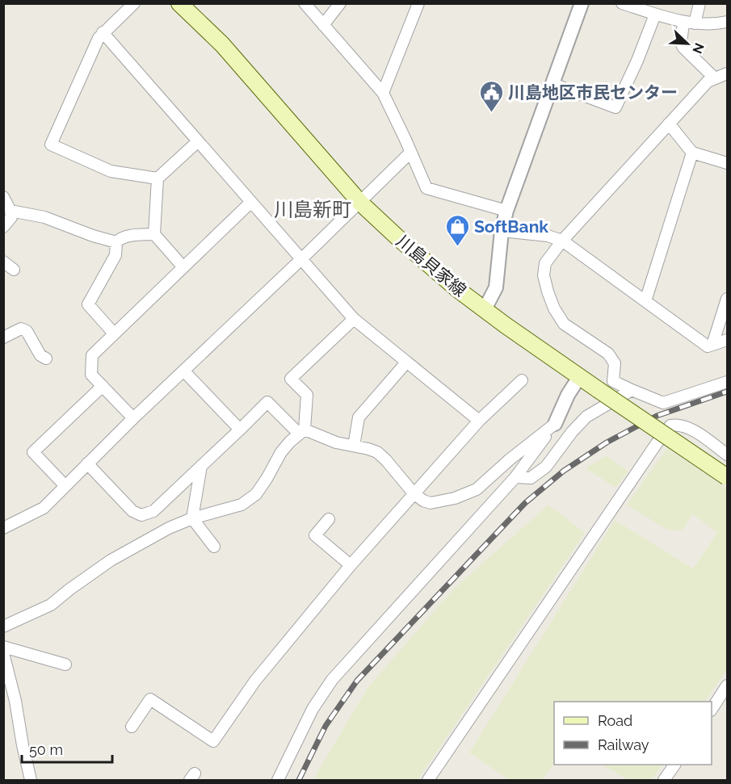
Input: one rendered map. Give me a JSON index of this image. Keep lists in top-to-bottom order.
{
  "streets": {
    "main road": ["川島貝家線"]
  },
  "districts": ["川島新町"],
  "places": {
    "public building": ["川島地区市民センター"],
    "shop": ["SoftBank"]
  },
  "legend": ["Road", "Railway"],
  "scale_bar": "50 m",
  "north": "bottom right"
}
